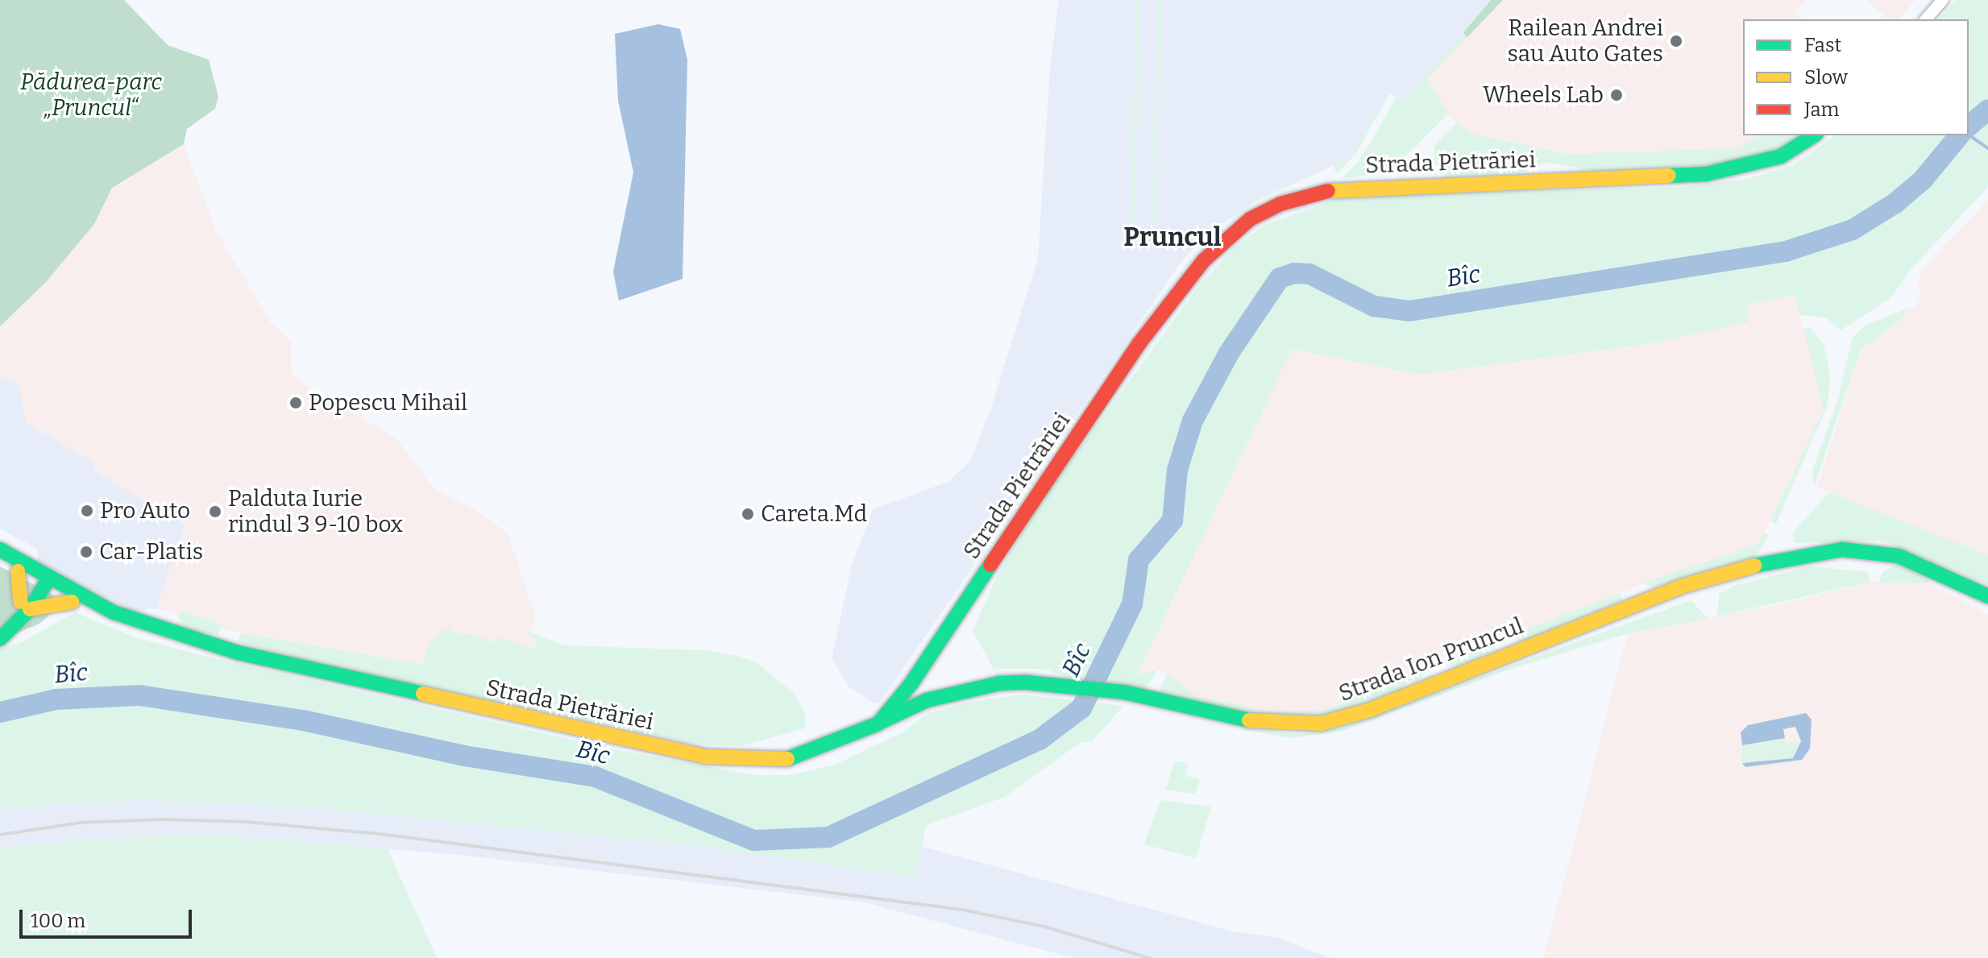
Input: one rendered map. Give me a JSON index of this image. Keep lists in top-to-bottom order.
{
  "streets": {
    "main road": ["Strada Pietrăriei", "Strada Ion Pruncul"]
  },
  "crossings": [
    ["Strada Pietrăriei", "Strada Ion Pruncul"]
  ],
  "districts": ["Pruncul"],
  "water": ["Bîc"],
  "parks": ["Pădurea-parc „Pruncul“"],
  "places": [
    "Railean Andrei sau Auto Gates",
    "Wheels Lab",
    "Popescu Mihail",
    "Pro Auto",
    "Palduta Iurie rindul 3 9-10 box",
    "Careta.Md",
    "Car-Platis"
  ],
  "legend": ["Fast", "Slow", "Jam"],
  "scale_bar": "100 m"
}
